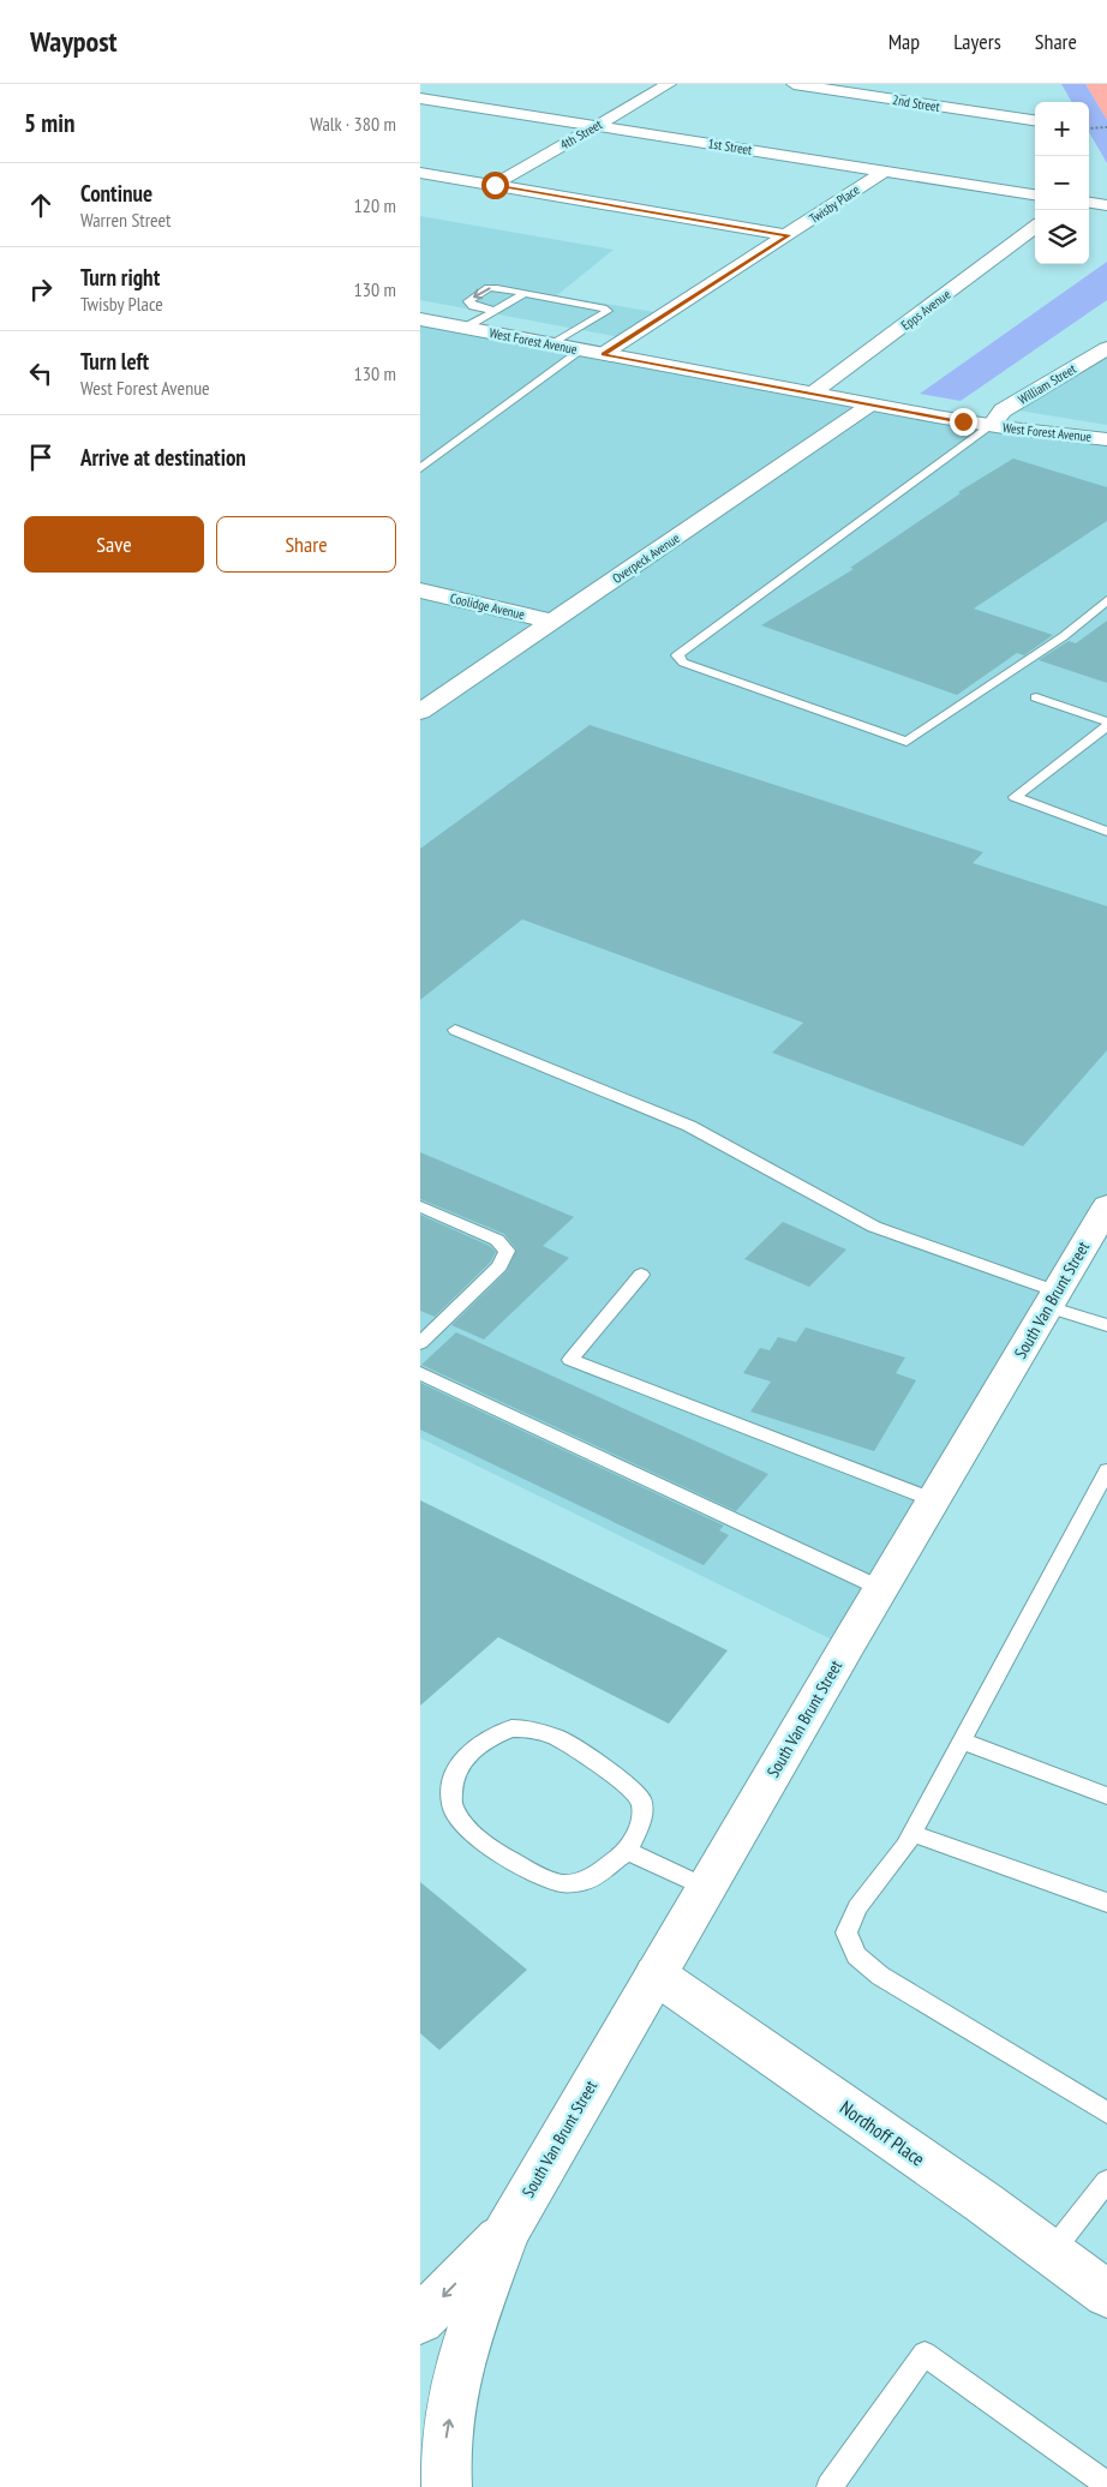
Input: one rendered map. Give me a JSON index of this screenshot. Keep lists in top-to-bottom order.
{
  "streets": {
    "main road": [
      "2nd Street",
      "4th Street",
      "1st Street",
      "Twisby Place",
      "Epps Avenue",
      "West Forest Avenue",
      "William Street",
      "Overpeck Avenue",
      "Coolidge Avenue",
      "South Van Brunt Street",
      "Nordhoff Place"
    ]
  },
  "crossings": [
    ["4th Street", "1st Street"],
    ["1st Street", "Twisby Place"],
    ["Twisby Place", "West Forest Avenue"],
    ["Epps Avenue", "West Forest Avenue"],
    ["West Forest Avenue", "William Street"],
    ["West Forest Avenue", "Overpeck Avenue"],
    ["Overpeck Avenue", "Coolidge Avenue"],
    ["South Van Brunt Street", "Nordhoff Place"]
  ],
  "page": {
    "header": "Waypost",
    "nav": ["Map", "Layers", "Share"],
    "heading": ["5 min", "Walk · 380 m"],
    "map_buttons": ["+", "−"],
    "list": [
      ["Continue", "Warren Street", "120 m"],
      ["Turn right", "Twisby Place", "130 m"],
      ["Turn left", "West Forest Avenue", "130 m"],
      "Arrive at destination"
    ],
    "buttons": ["Save", "Share"]
  }
}
